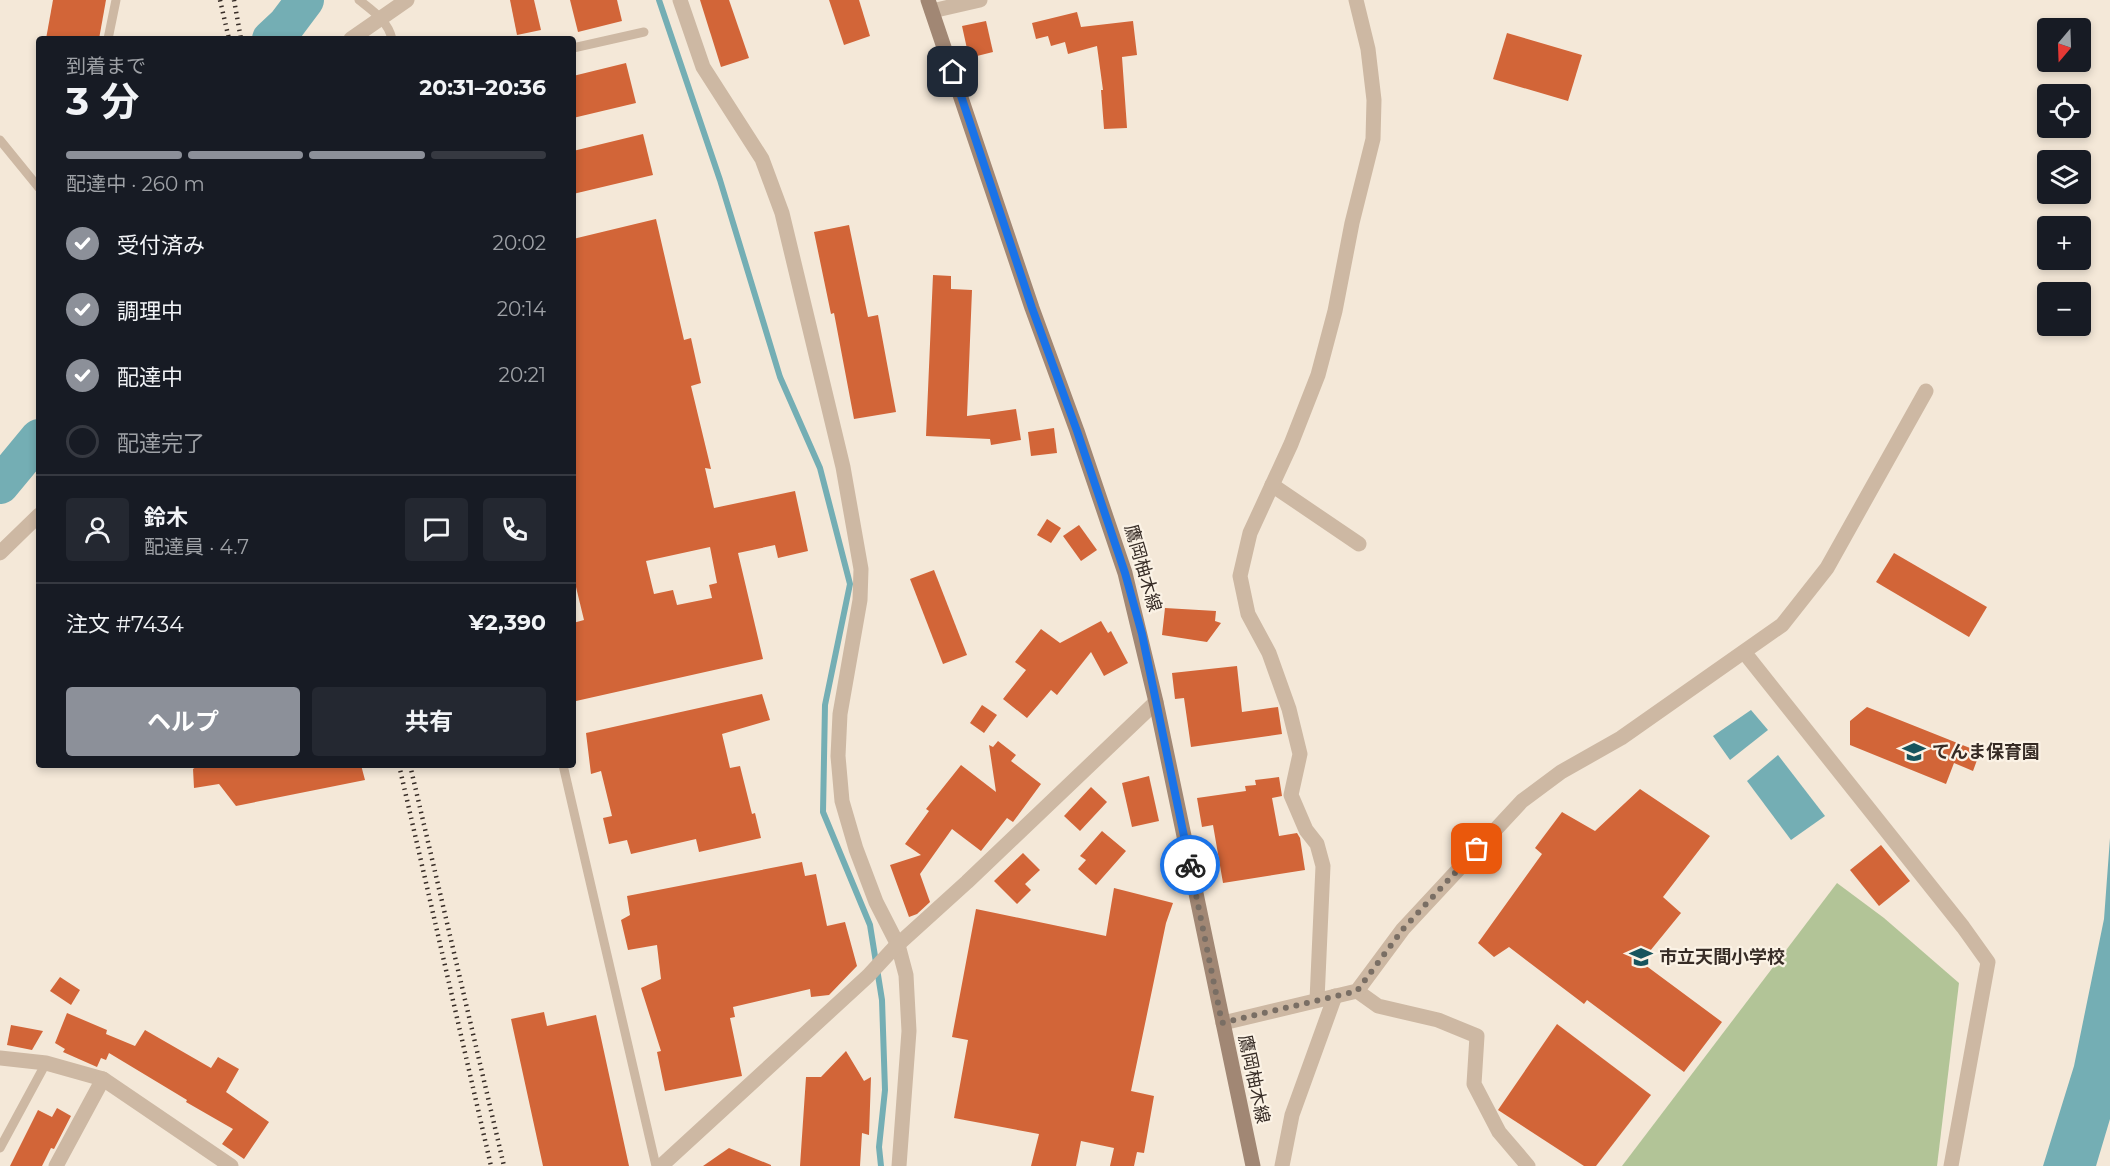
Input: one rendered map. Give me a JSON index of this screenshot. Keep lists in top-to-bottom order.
{
  "streets": {
    "main road": ["鷹岡柚木線"]
  },
  "places": {
    "school or university": ["てんま保育園", "市立天間小学校"]
  },
  "north": "bottom",
  "page": {
    "map_buttons": ["+", "−"],
    "heading": ["3 分", "到着まで", "20:31–20:36"],
    "panel": [
      "鈴木",
      "配達員 · 4.7",
      "注文 #7434",
      "¥2,390"
    ],
    "bar": "配達中 · 260 m",
    "list": [
      ["受付済み", "20:02"],
      ["調理中", "20:14"],
      ["配達中", "20:21"],
      "配達完了"
    ],
    "buttons": ["ヘルプ", "共有"]
  }
}
